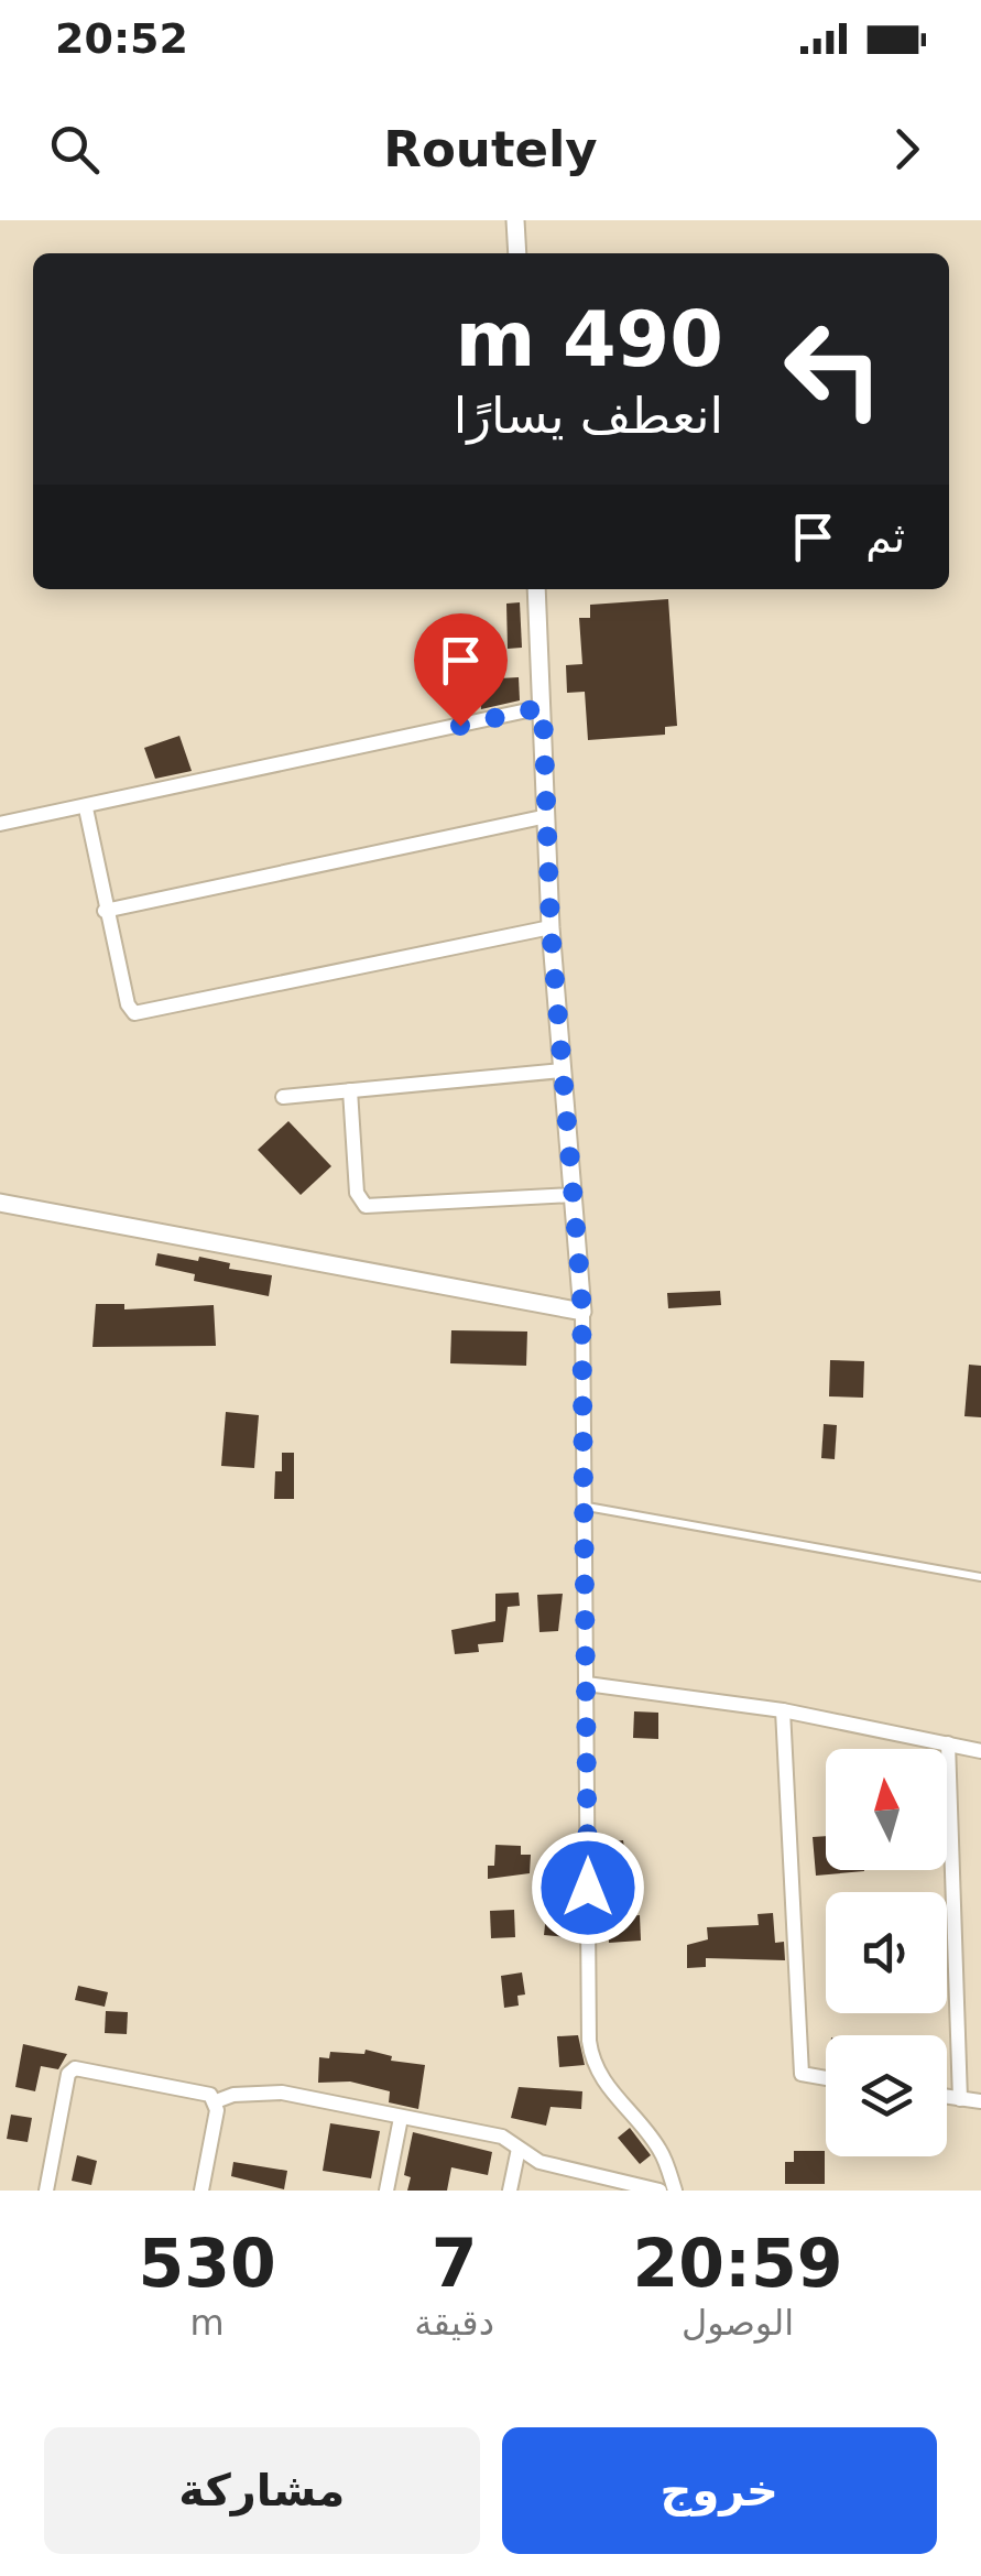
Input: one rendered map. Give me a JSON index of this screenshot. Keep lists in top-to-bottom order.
{
  "north": "top",
  "page": {
    "status": "20:52",
    "header": "Routely",
    "turn": ["490 m", "انعطف يسارًا"],
    "then": "ثم",
    "eta": [
      "20:59",
      "الوصول",
      "7",
      "دقيقة",
      "530",
      "m"
    ],
    "buttons": ["خروج", "مشاركة"]
  }
}
